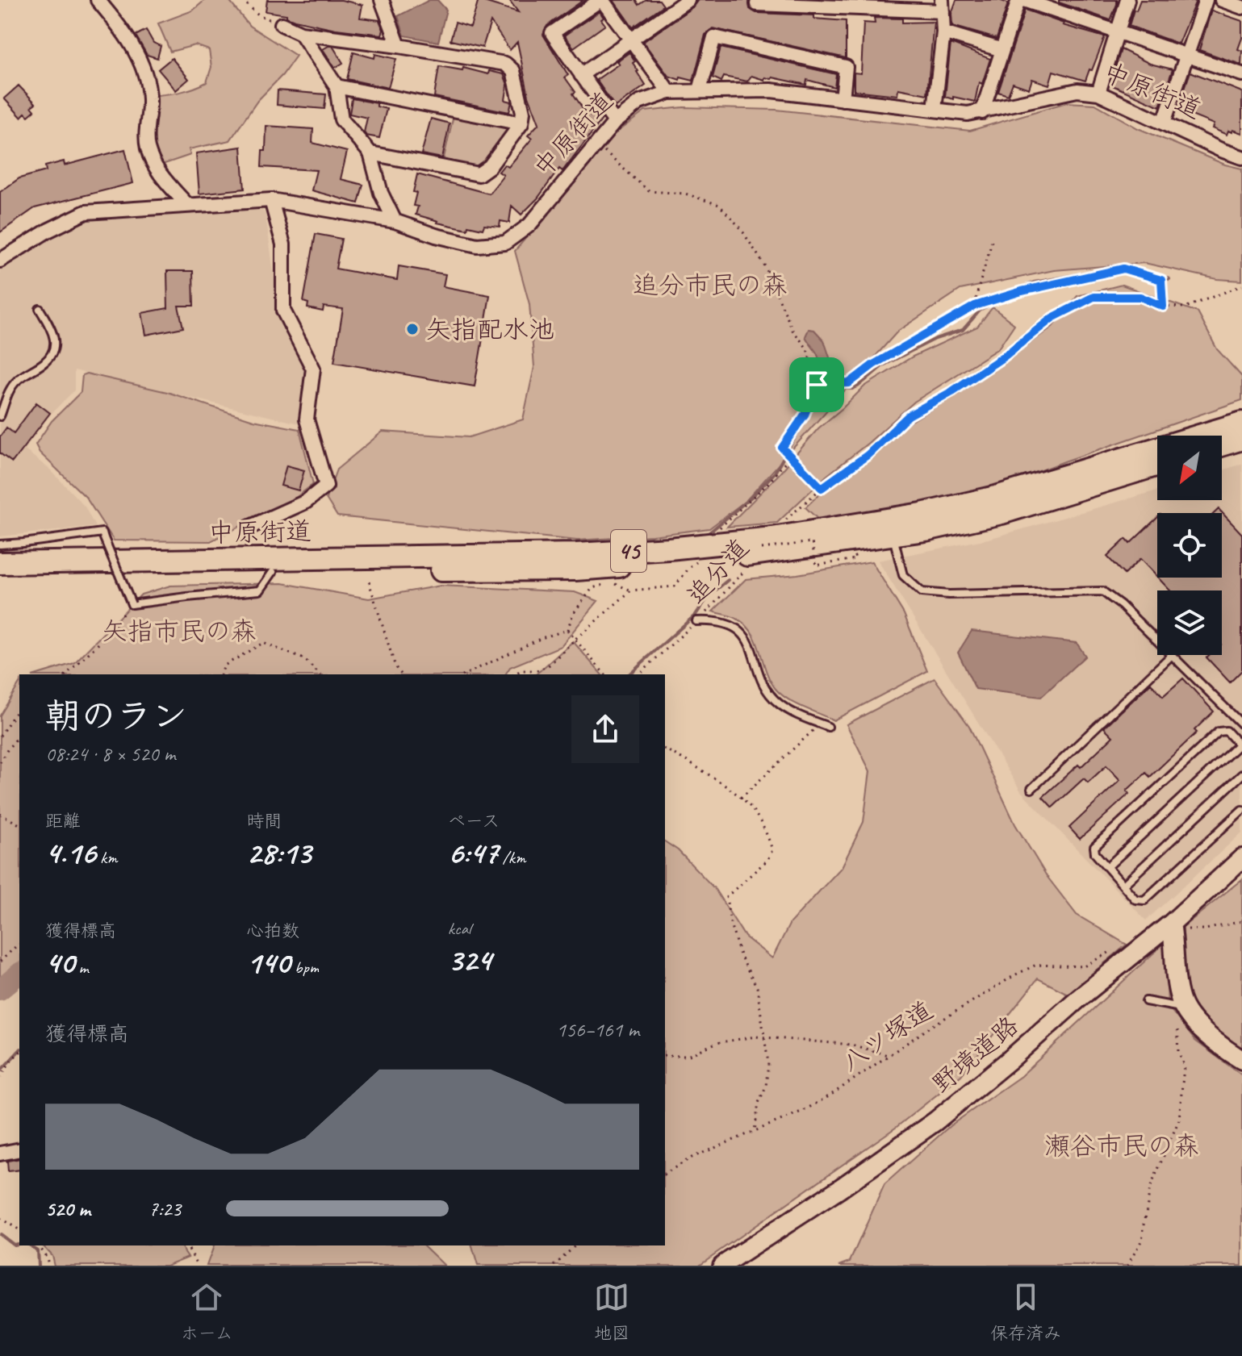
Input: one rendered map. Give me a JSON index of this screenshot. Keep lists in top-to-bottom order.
{
  "streets": {
    "main road": ["中原街道", "45"],
    "street": ["野境道路"],
    "path": ["追分道", "八ツ塚道"]
  },
  "parks": ["追分市民の森", "矢指市民の森", "瀬谷市民の森"],
  "places": ["矢指配水池"],
  "north": "bottom left",
  "page": {
    "heading": ["朝のラン", "08:24 · 8 × 520 m"],
    "stats": [
      ["距離", "4.16 km"],
      ["時間", "28:13"],
      ["ペース", "6:47 /km"],
      ["獲得標高", "40 m"],
      ["心拍数", "140 bpm"],
      ["kcal", "324"]
    ],
    "chart": ["獲得標高", "156–161 m"],
    "list": [
      {
        "name": "520 m",
        "note": "7:23"
      }
    ],
    "tabs": ["ホーム", "地図", "保存済み"]
  }
}
